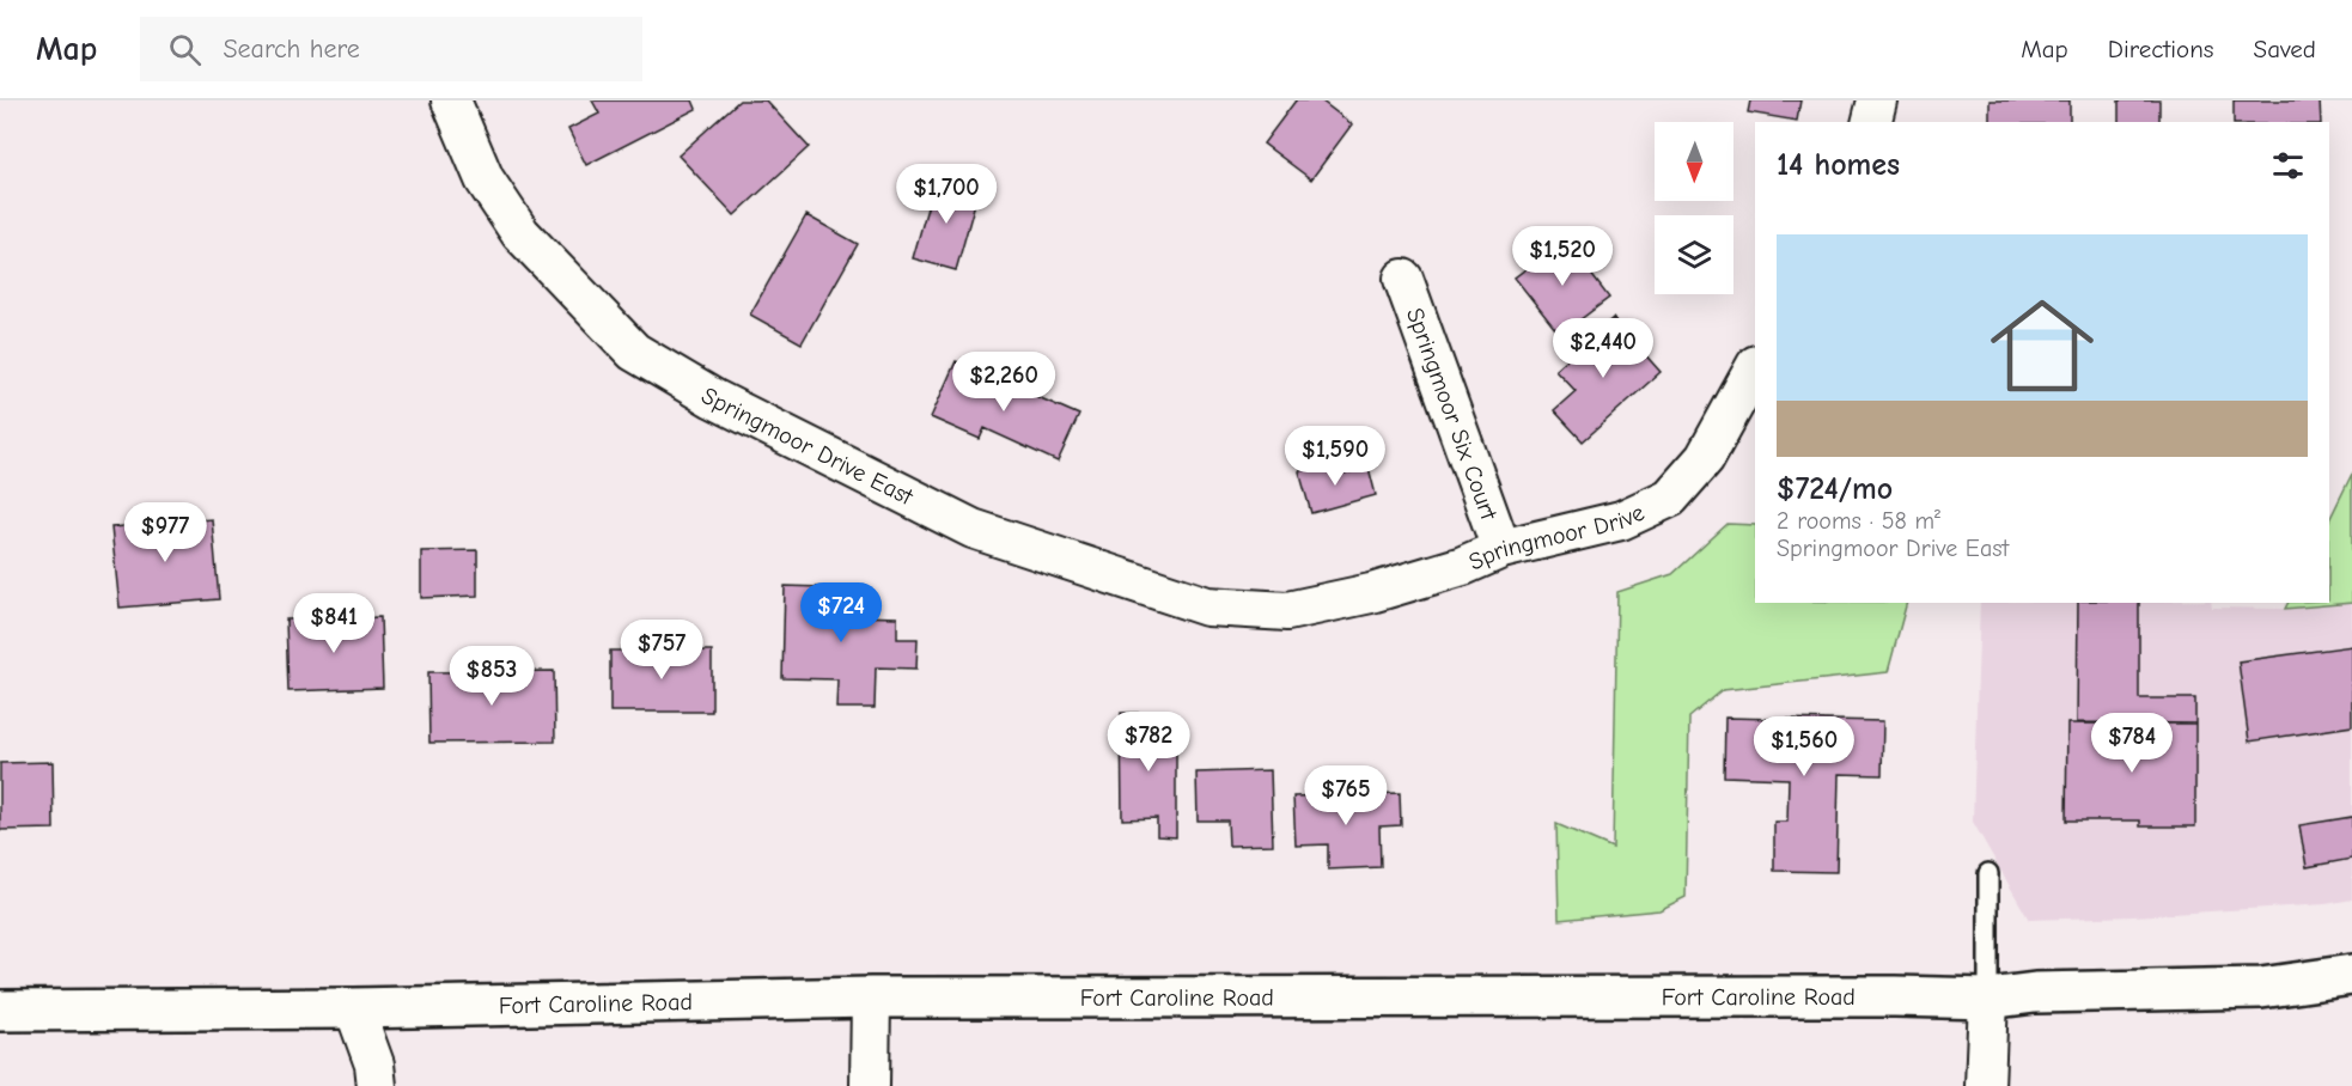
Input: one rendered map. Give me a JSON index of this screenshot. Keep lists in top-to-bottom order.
{
  "streets": {
    "street": [
      "Springmoor Six Court",
      "Springmoor Drive East",
      "Springmoor Drive",
      "Fort Caroline Road"
    ]
  },
  "crossings": [
    ["Springmoor Six Court", "Springmoor Drive"],
    ["Springmoor Drive East", "Springmoor Drive"]
  ],
  "north": "bottom",
  "page": {
    "header": "Map",
    "search": "Search here",
    "nav": ["Map", "Directions", "Saved"],
    "heading": "14 homes",
    "price": [
      "$1,700",
      "$1,520",
      "$2,440",
      "$2,260",
      "$1,590",
      "$977",
      "$724",
      "$841",
      "$757",
      "$853",
      "$782",
      "$784",
      "$1,560",
      "$765"
    ],
    "list": [
      {
        "name": "$724/mo",
        "note": "2 rooms · 58 m² · Springmoor Drive East"
      }
    ]
  }
}
